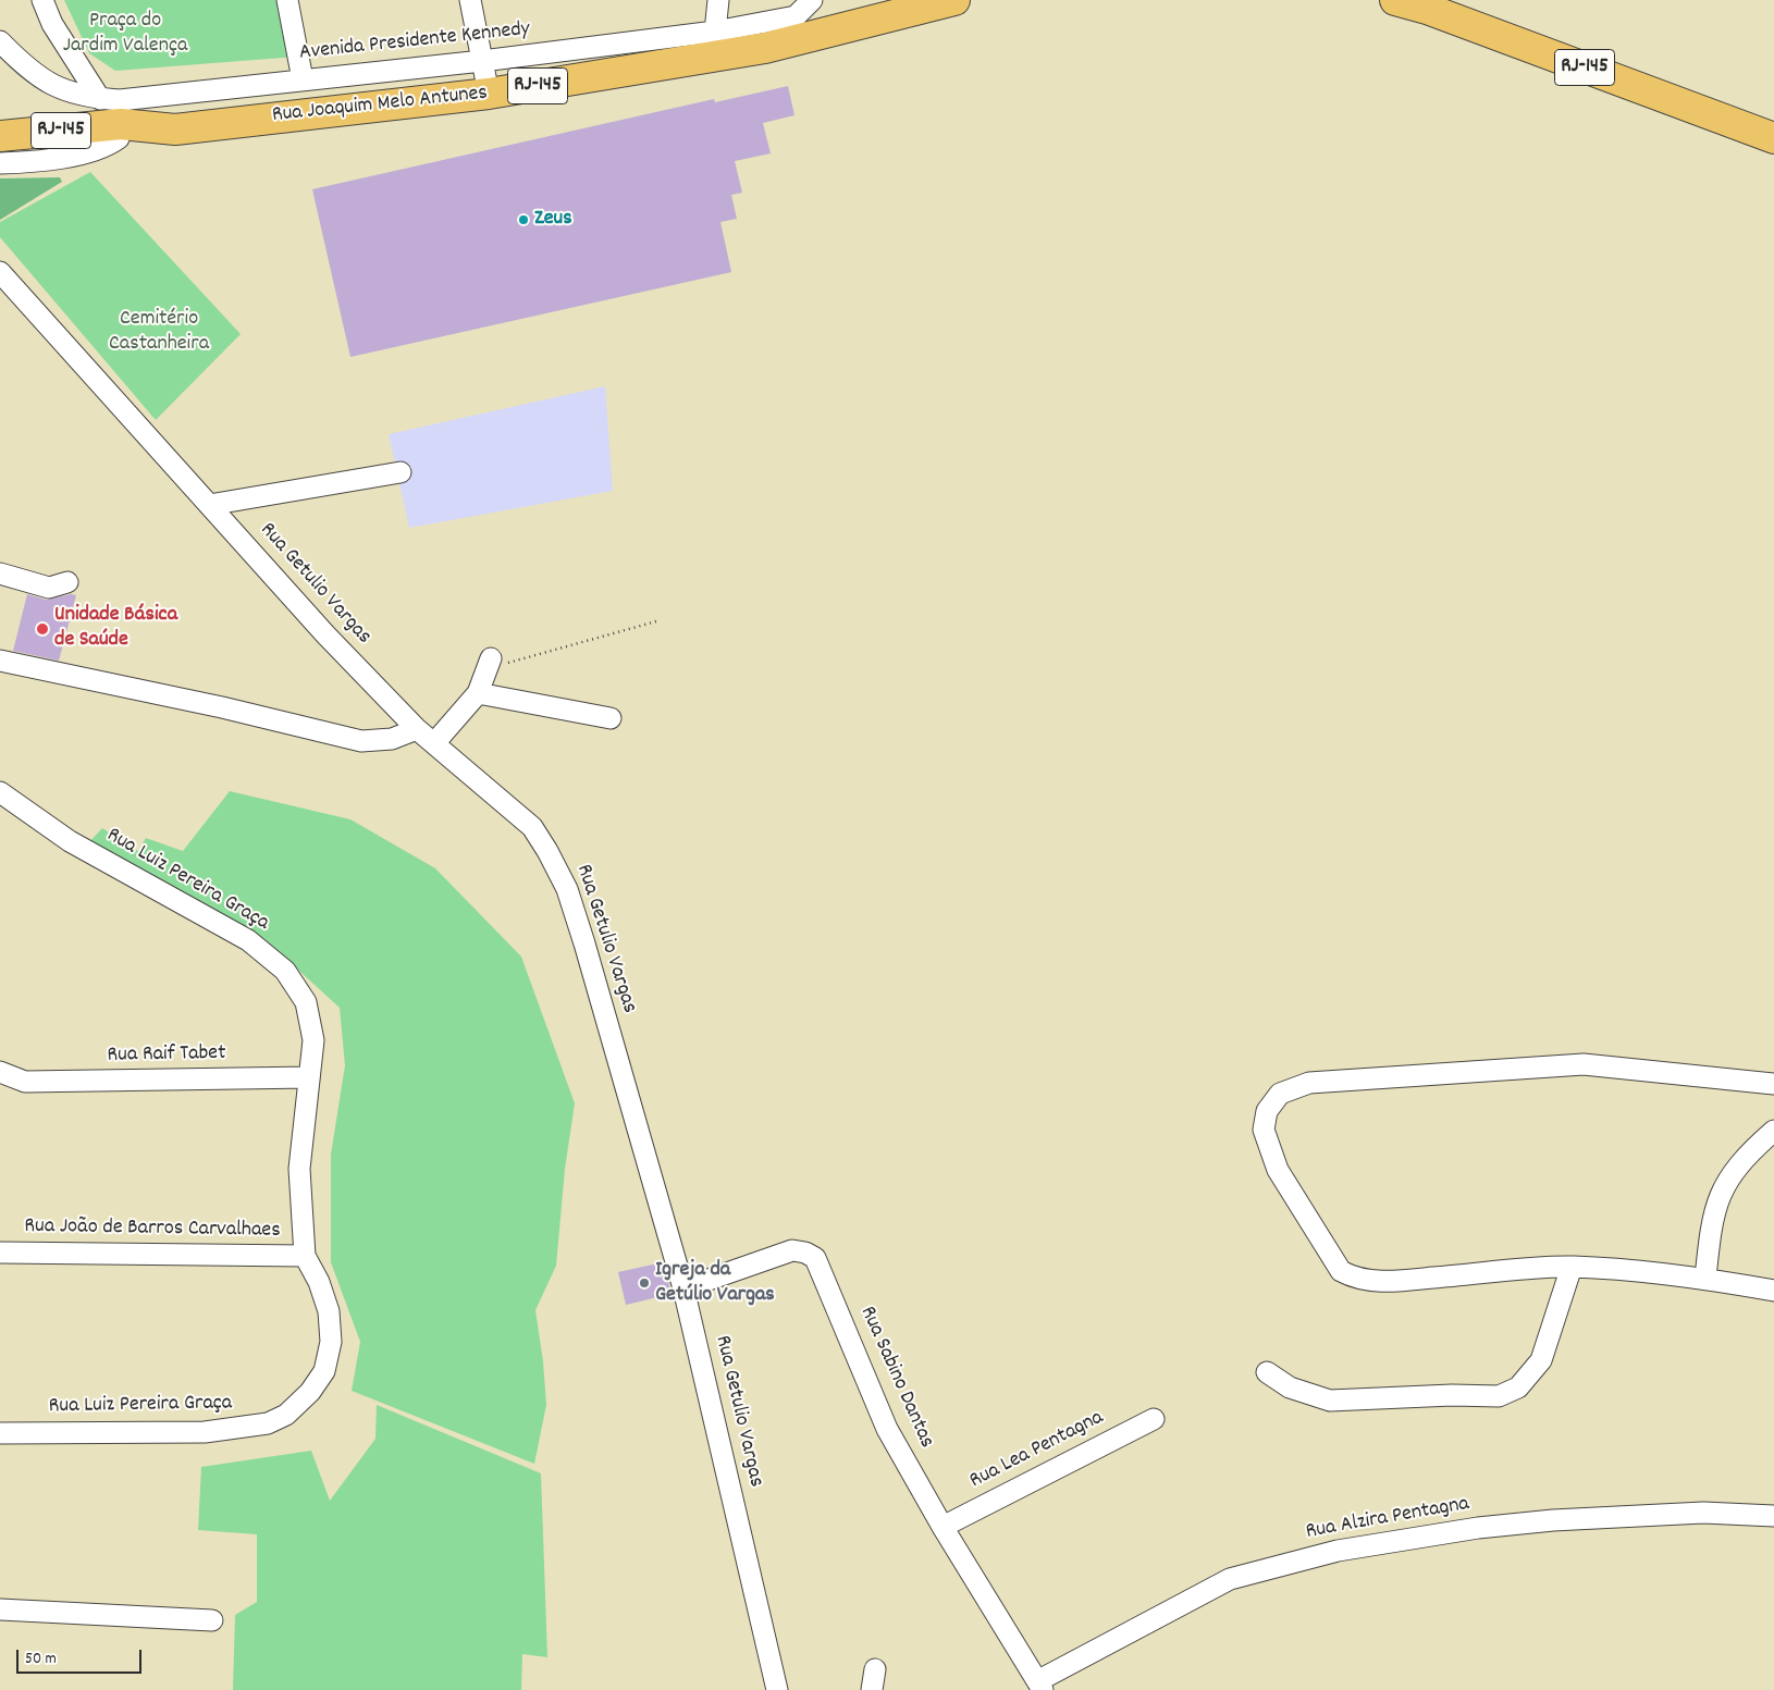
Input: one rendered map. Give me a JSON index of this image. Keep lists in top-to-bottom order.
{
  "streets": {
    "main road": ["RJ-145", "Rua Joaquim Melo Antunes"],
    "street": [
      "Avenida Presidente Kennedy",
      "Rua Getulio Vargas",
      "Rua Luiz Pereira Graça",
      "Rua Raif Tabet",
      "Rua João de Barros Carvalhaes",
      "Rua Sabino Dantas",
      "Rua Lea Pentagna",
      "Rua Alzira Pentagna"
    ]
  },
  "crossings": [
    ["Avenida Presidente Kennedy", "Rua Joaquim Melo Antunes"],
    ["Rua Getulio Vargas", "Rua Sabino Dantas"],
    ["Rua Luiz Pereira Graça", "Rua Raif Tabet"],
    ["Rua Luiz Pereira Graça", "Rua João de Barros Carvalhaes"],
    ["Rua Sabino Dantas", "Rua Lea Pentagna"],
    ["Rua Sabino Dantas", "Rua Alzira Pentagna"]
  ],
  "parks": ["Praça do Jardim Valença", "Cemitério Castanheira"],
  "places": ["Zeus", "Unidade Básica de Saúde", "Igreja da Getúlio Vargas"],
  "scale_bar": "50 m"
}
